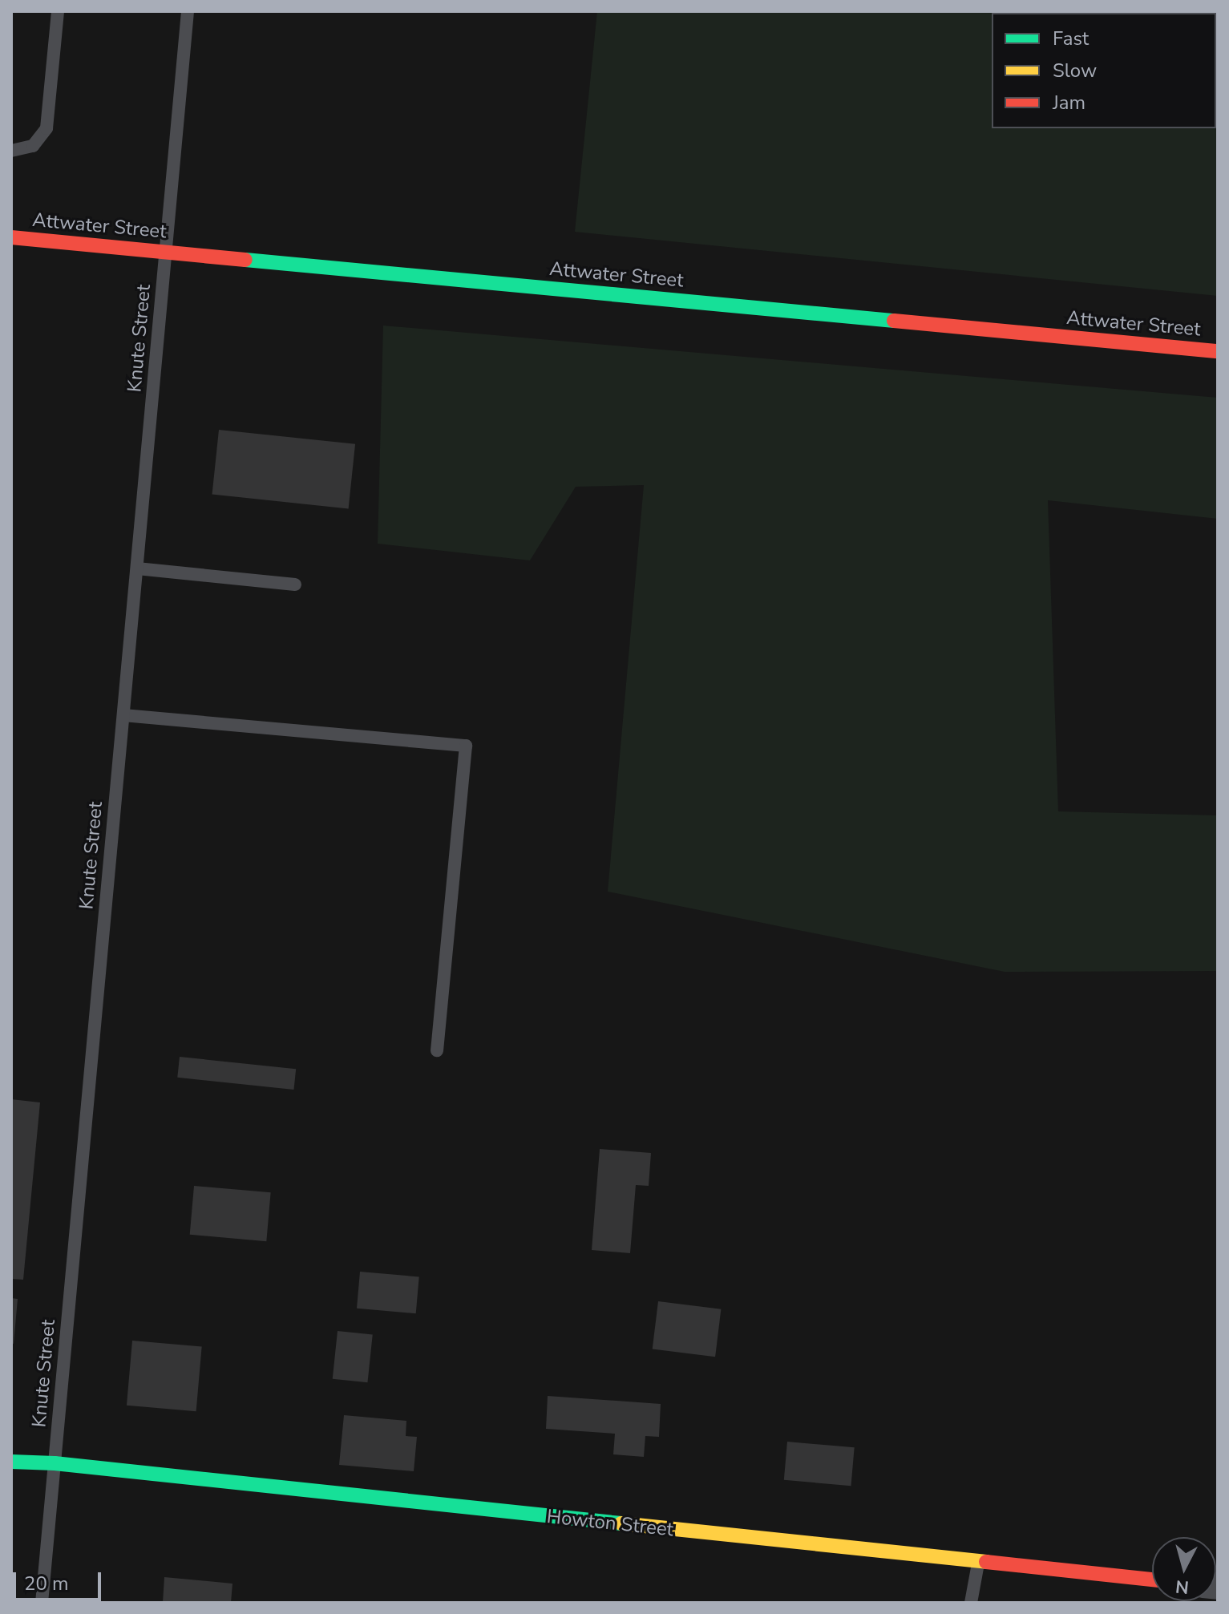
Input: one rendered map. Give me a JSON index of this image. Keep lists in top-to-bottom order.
{
  "streets": {
    "street": ["Attwater Street", "Howton Street"],
    "lane": ["Knute Street"]
  },
  "crossings": [
    ["Attwater Street", "Knute Street"],
    ["Knute Street", "Howton Street"]
  ],
  "legend": ["Fast", "Slow", "Jam"],
  "scale_bar": "20 m",
  "north": "bottom"
}
